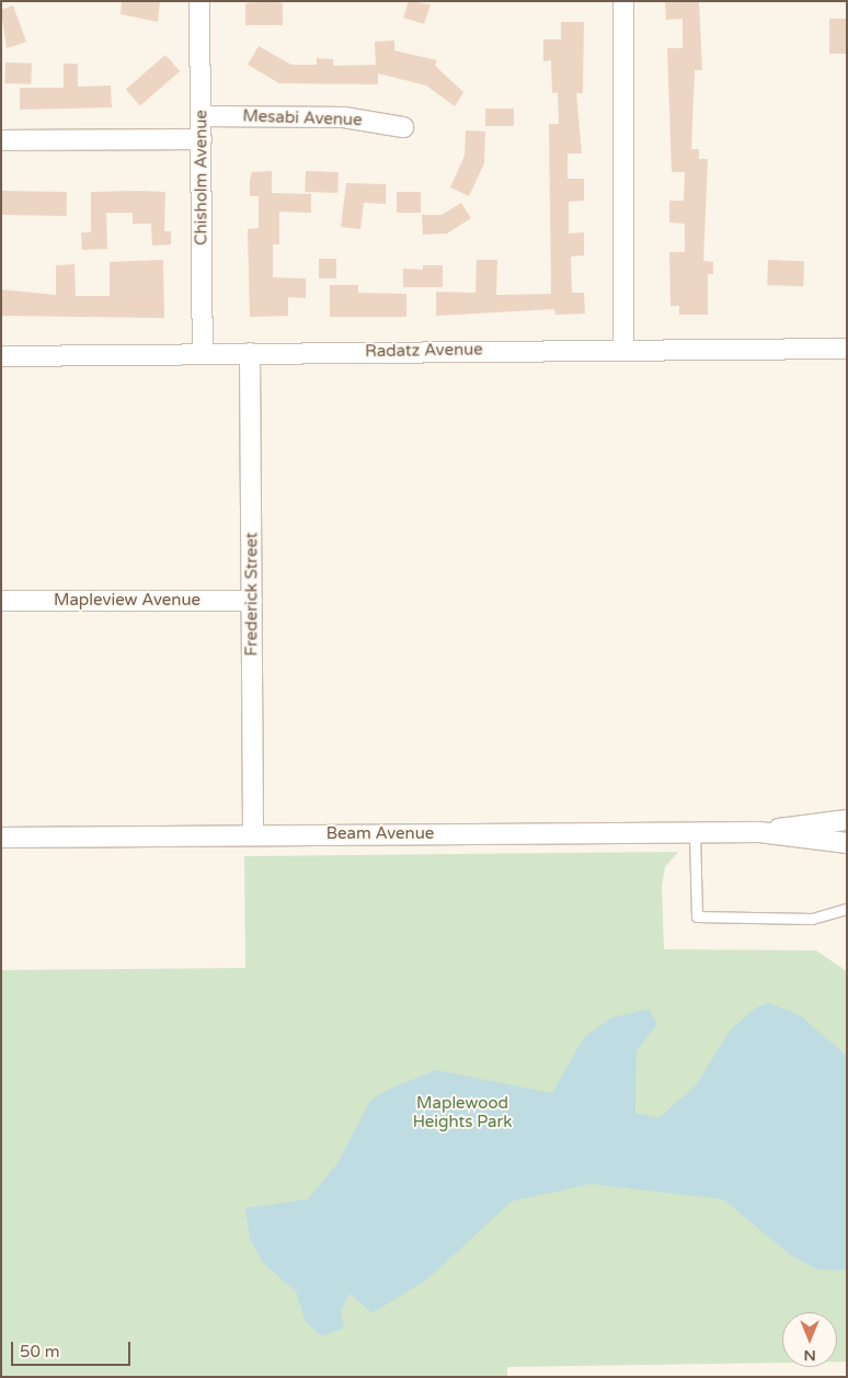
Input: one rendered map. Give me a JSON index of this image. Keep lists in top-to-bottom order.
{
  "streets": {
    "street": [
      "Mesabi Avenue",
      "Chisholm Avenue",
      "Radatz Avenue",
      "Frederick Street",
      "Mapleview Avenue",
      "Beam Avenue"
    ]
  },
  "crossings": [
    ["Mesabi Avenue", "Chisholm Avenue"],
    ["Chisholm Avenue", "Radatz Avenue"],
    ["Radatz Avenue", "Frederick Street"],
    ["Frederick Street", "Mapleview Avenue"],
    ["Frederick Street", "Beam Avenue"]
  ],
  "parks": ["Maplewood Heights Park"],
  "scale_bar": "50 m",
  "north": "bottom"
}
